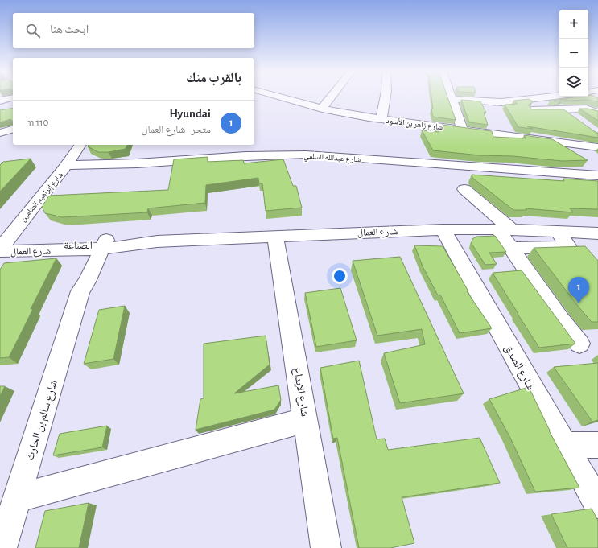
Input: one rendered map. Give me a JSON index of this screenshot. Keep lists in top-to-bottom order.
{
  "streets": {
    "street": [
      "شارع زاهر بن الأسود",
      "شارع عبدالله السلمي",
      "شارع إبراهيم العثامين",
      "شارع العمال",
      "شارع الصدق",
      "شارع الإبداع",
      "شارع سالم بن الحارث"
    ]
  },
  "crossings": [
    ["شارع عبدالله السلمي", "شارع إبراهيم العثامين"],
    ["شارع إبراهيم العثامين", "شارع العمال"],
    ["شارع العمال", "شارع الصدق"],
    ["شارع العمال", "شارع الإبداع"],
    ["شارع العمال", "شارع سالم بن الحارث"]
  ],
  "districts": ["الصناعة"],
  "page": {
    "map_buttons": ["+", "−"],
    "search": "ابحث هنا",
    "heading": "بالقرب منك",
    "list": [
      {
        "mark": "1",
        "name": "Hyundai",
        "note": "متجر · شارع العمال",
        "value": "110 m"
      }
    ],
    "pins": "1"
  }
}
